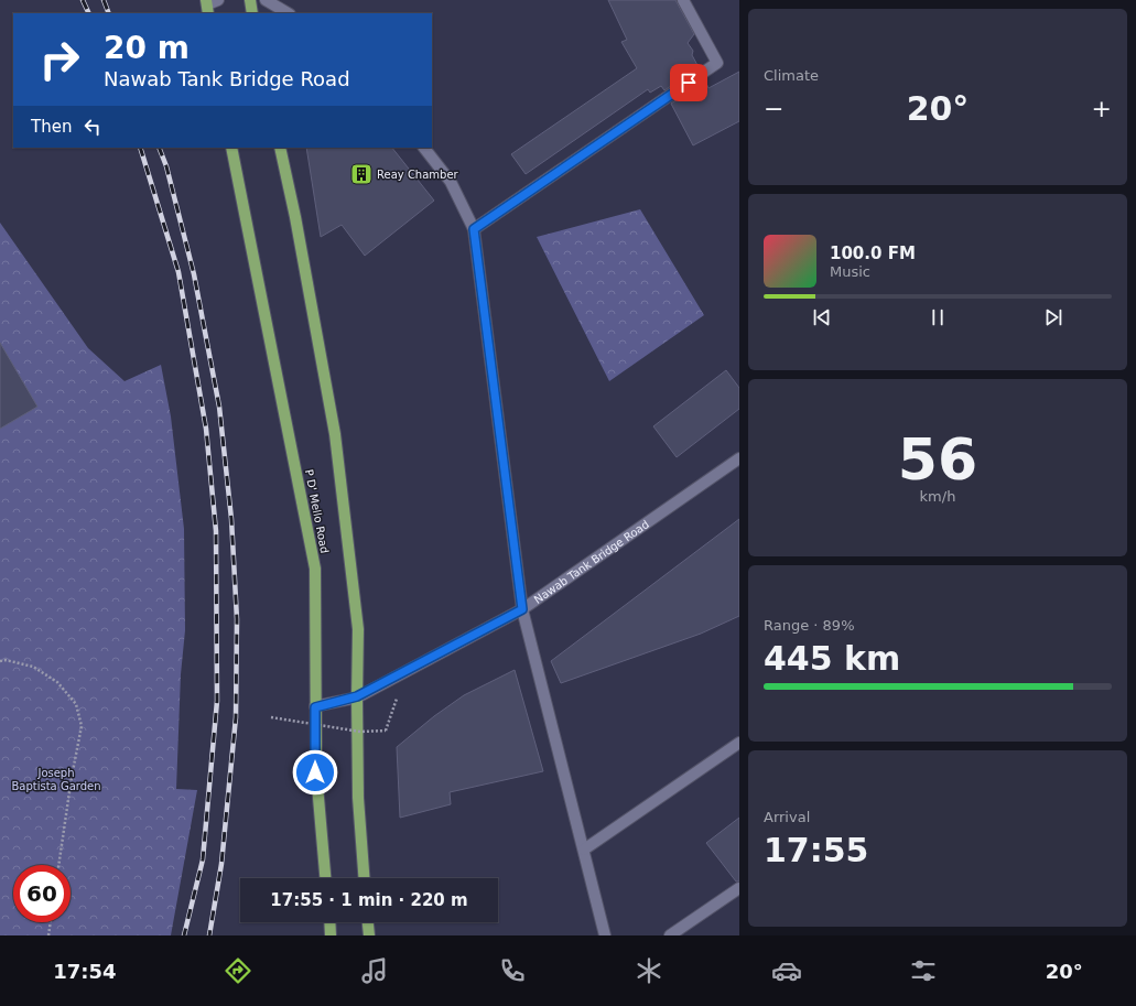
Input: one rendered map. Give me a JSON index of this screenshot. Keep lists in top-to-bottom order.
{
  "streets": {
    "main road": ["P D' Mello Road"],
    "street": ["Nawab Tank Bridge Road"]
  },
  "crossings": [
    ["P D' Mello Road", "Nawab Tank Bridge Road"]
  ],
  "parks": ["Joseph Baptista Garden"],
  "places": {
    "building": ["Reay Chamber"]
  },
  "page": {
    "tile": [
      "Climate",
      ["56", "km/h"],
      ["Range · 89%", "445 km"],
      ["Arrival", "17:55"]
    ],
    "turn": ["20 m", "Nawab Tank Bridge Road"],
    "heat": ["−", "20°", "+"],
    "then": "Then",
    "song": ["100.0 FM", "Music"],
    "limit": "60",
    "trip": "17:55 · 1 min · 220 m",
    "tabs": ["17:54", "20°"]
  }
}
